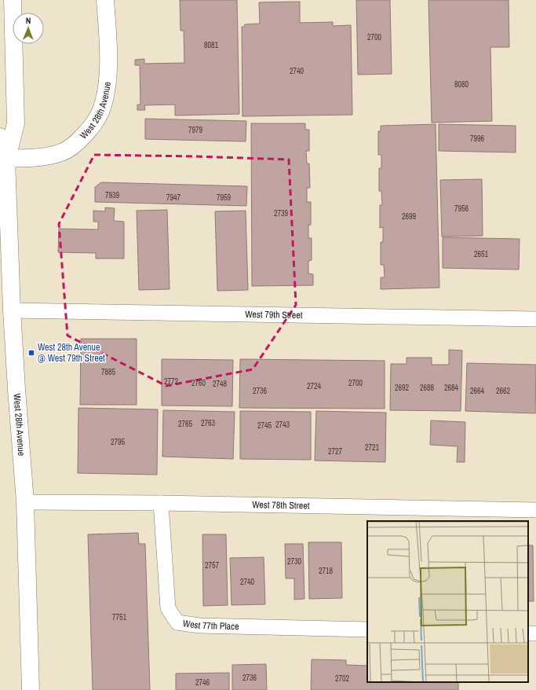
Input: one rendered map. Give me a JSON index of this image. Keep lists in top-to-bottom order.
{
  "streets": {
    "main road": ["West 28th Avenue"],
    "street": ["West 79th Street", "West 78th Street", "West 77th Place"]
  },
  "crossings": [
    ["West 28th Avenue", "West 79th Street"],
    ["West 28th Avenue", "West 78th Street"],
    ["West 78th Street", "West 77th Place"]
  ],
  "places": {
    "transit": ["West 28th Avenue @ West 79th Street"]
  },
  "house_numbers": [
    "2700",
    "8081",
    "2740",
    "8080",
    "7979",
    "7996",
    "7939",
    "7947",
    "7959",
    "7956",
    "2739",
    "2699",
    "2651",
    "7885",
    "2772",
    "2760",
    "2700",
    "2748",
    "2724",
    "2692",
    "2688",
    "2684",
    "2736",
    "2664",
    "2662",
    "2763",
    "2765",
    "2743",
    "2745",
    "2795",
    "2721",
    "2727",
    "2730",
    "2757",
    "2718",
    "2740",
    "7751",
    "2736",
    "2702",
    "2746"
  ],
  "north": "top"
}
